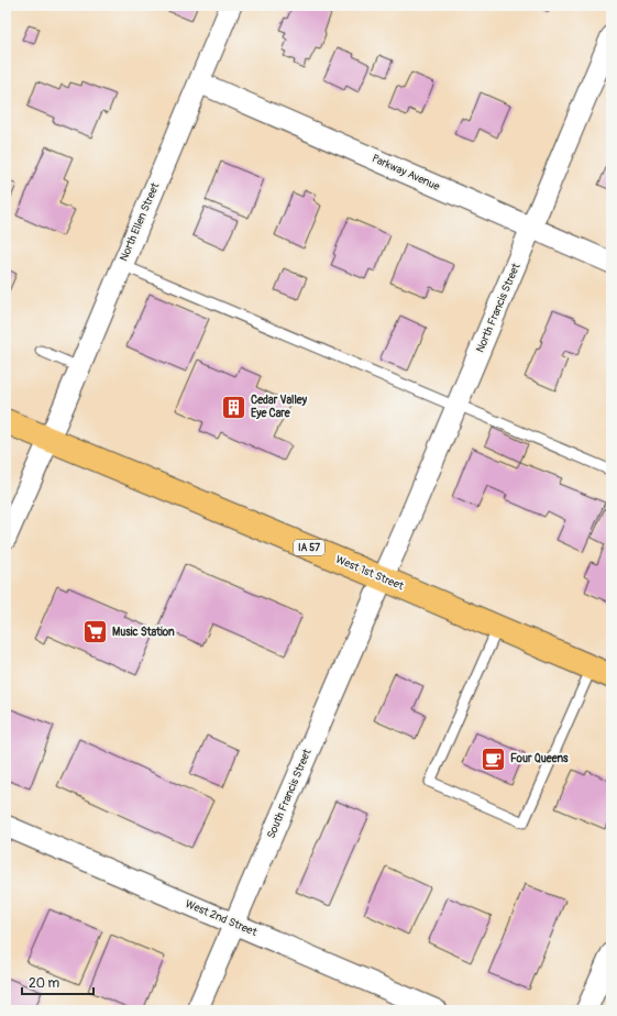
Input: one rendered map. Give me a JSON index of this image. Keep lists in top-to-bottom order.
{
  "streets": {
    "main road": ["IA 57", "West 1st Street"],
    "street": [
      "Parkway Avenue",
      "North Ellen Street",
      "North Francis Street",
      "South Francis Street",
      "West 2nd Street"
    ]
  },
  "crossings": [
    ["Parkway Avenue", "North Ellen Street"],
    ["Parkway Avenue", "North Francis Street"],
    ["North Ellen Street", "West 1st Street"],
    ["North Francis Street", "West 1st Street"],
    ["North Francis Street", "South Francis Street"],
    ["West 1st Street", "South Francis Street"],
    ["South Francis Street", "West 2nd Street"]
  ],
  "places": {
    "building": ["Cedar Valley Eye Care"],
    "supermarket": ["Music Station"],
    "cafe": ["Four Queens"]
  },
  "scale_bar": "20 m"
}
